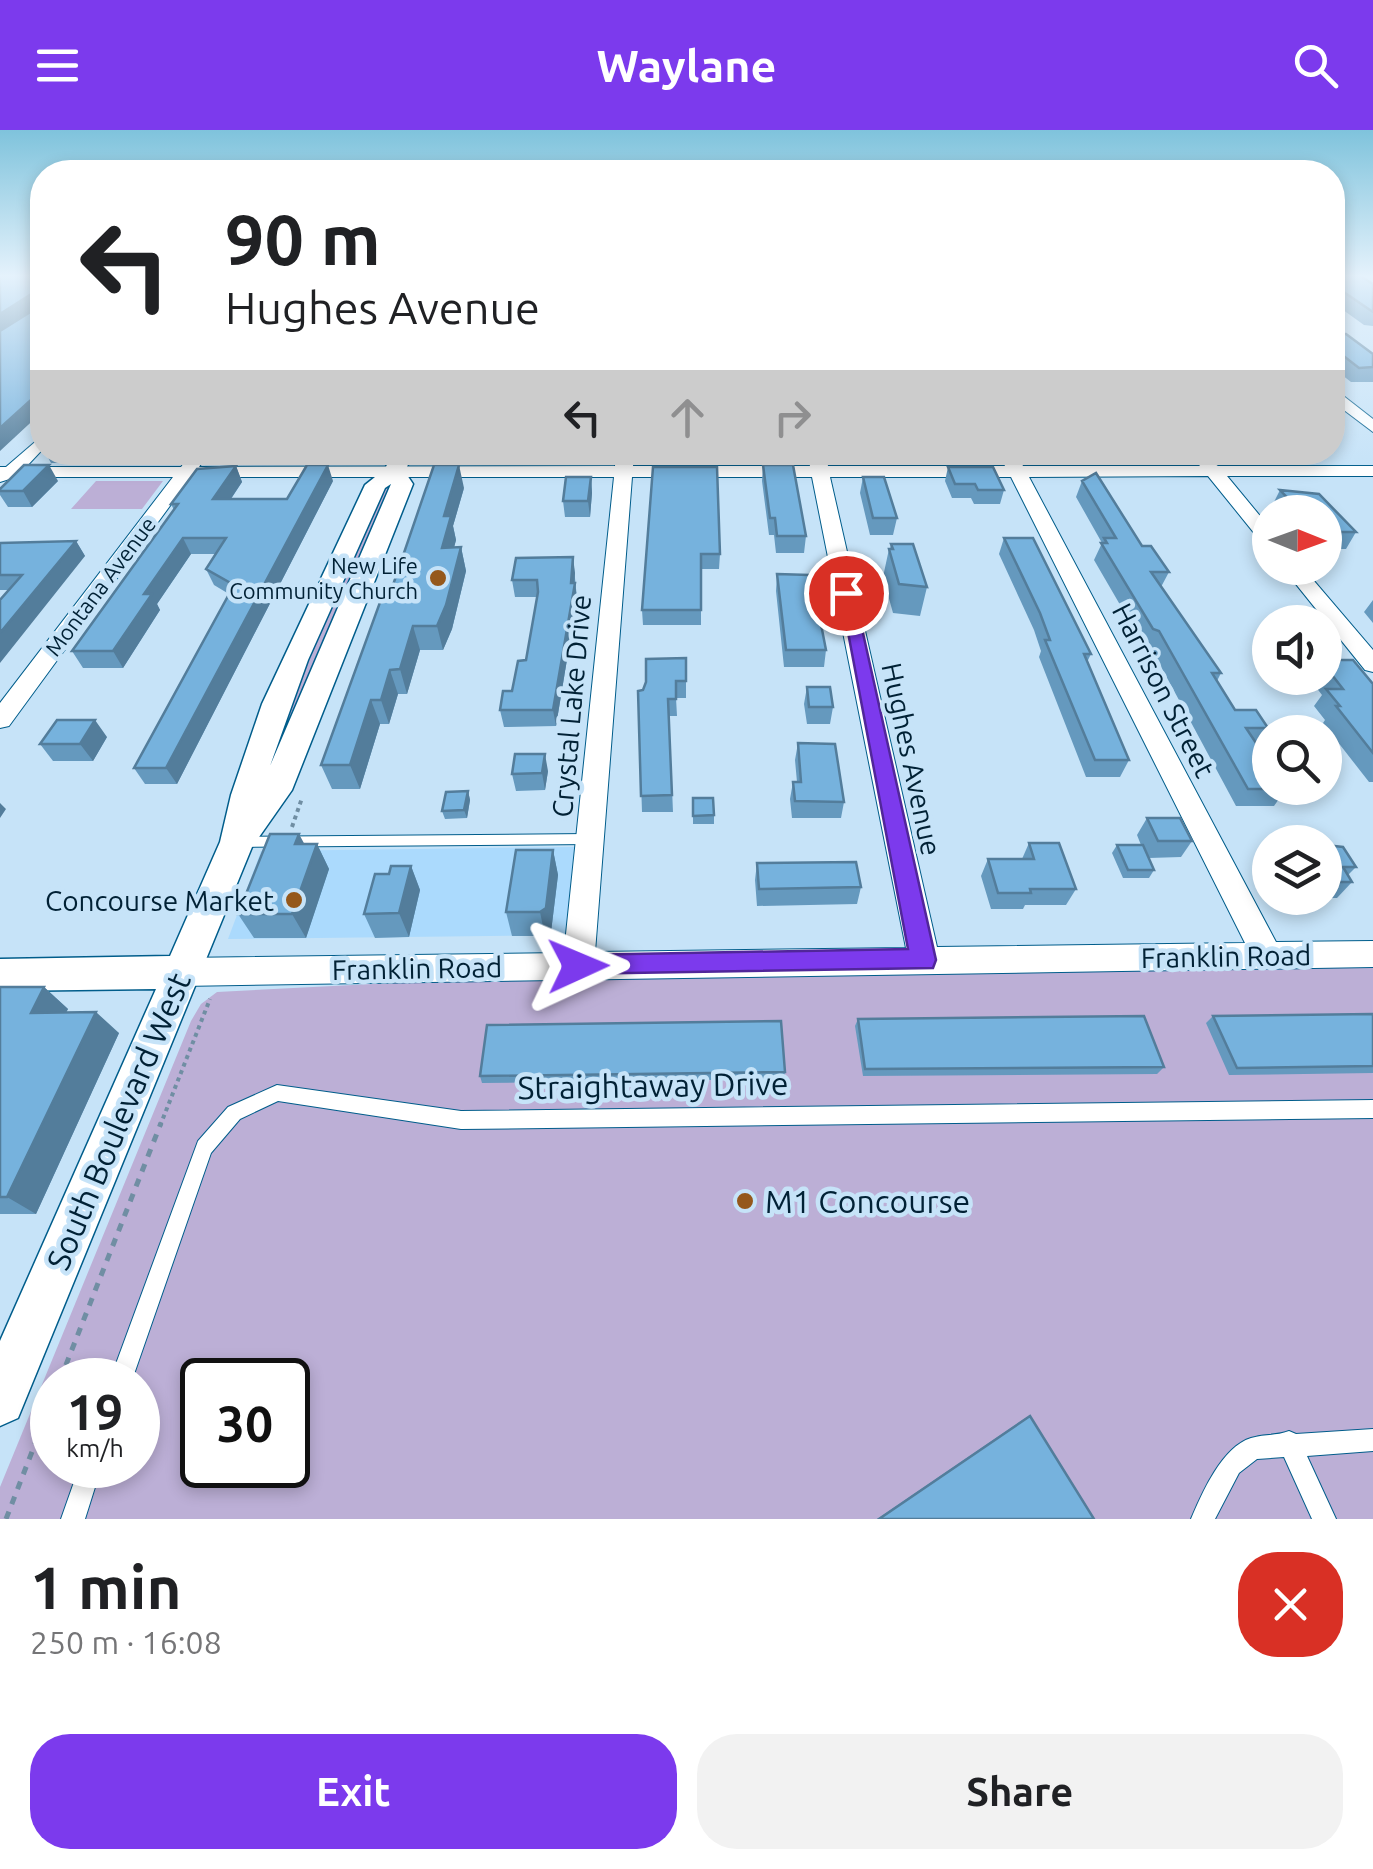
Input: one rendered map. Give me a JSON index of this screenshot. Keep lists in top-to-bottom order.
{
  "streets": {
    "street": [
      "Montana Avenue",
      "Harrison Street",
      "Crystal Lake Drive",
      "Hughes Avenue",
      "Franklin Road",
      "South Boulevard West"
    ],
    "lane": ["Straightaway Drive"]
  },
  "crossings": [
    ["Harrison Street", "Franklin Road"],
    ["Crystal Lake Drive", "Franklin Road"],
    ["Hughes Avenue", "Franklin Road"],
    ["Franklin Road", "South Boulevard West"]
  ],
  "places": ["New Life Community Church", "Concourse Market", "M1 Concourse"],
  "north": "right",
  "page": {
    "header": "Waylane",
    "turn": ["90 m", "Hughes Avenue"],
    "speed": "19 km/h",
    "limit": "30",
    "heading": ["1 min", "250 m · 16:08"],
    "buttons": ["Exit", "Share"]
  }
}
